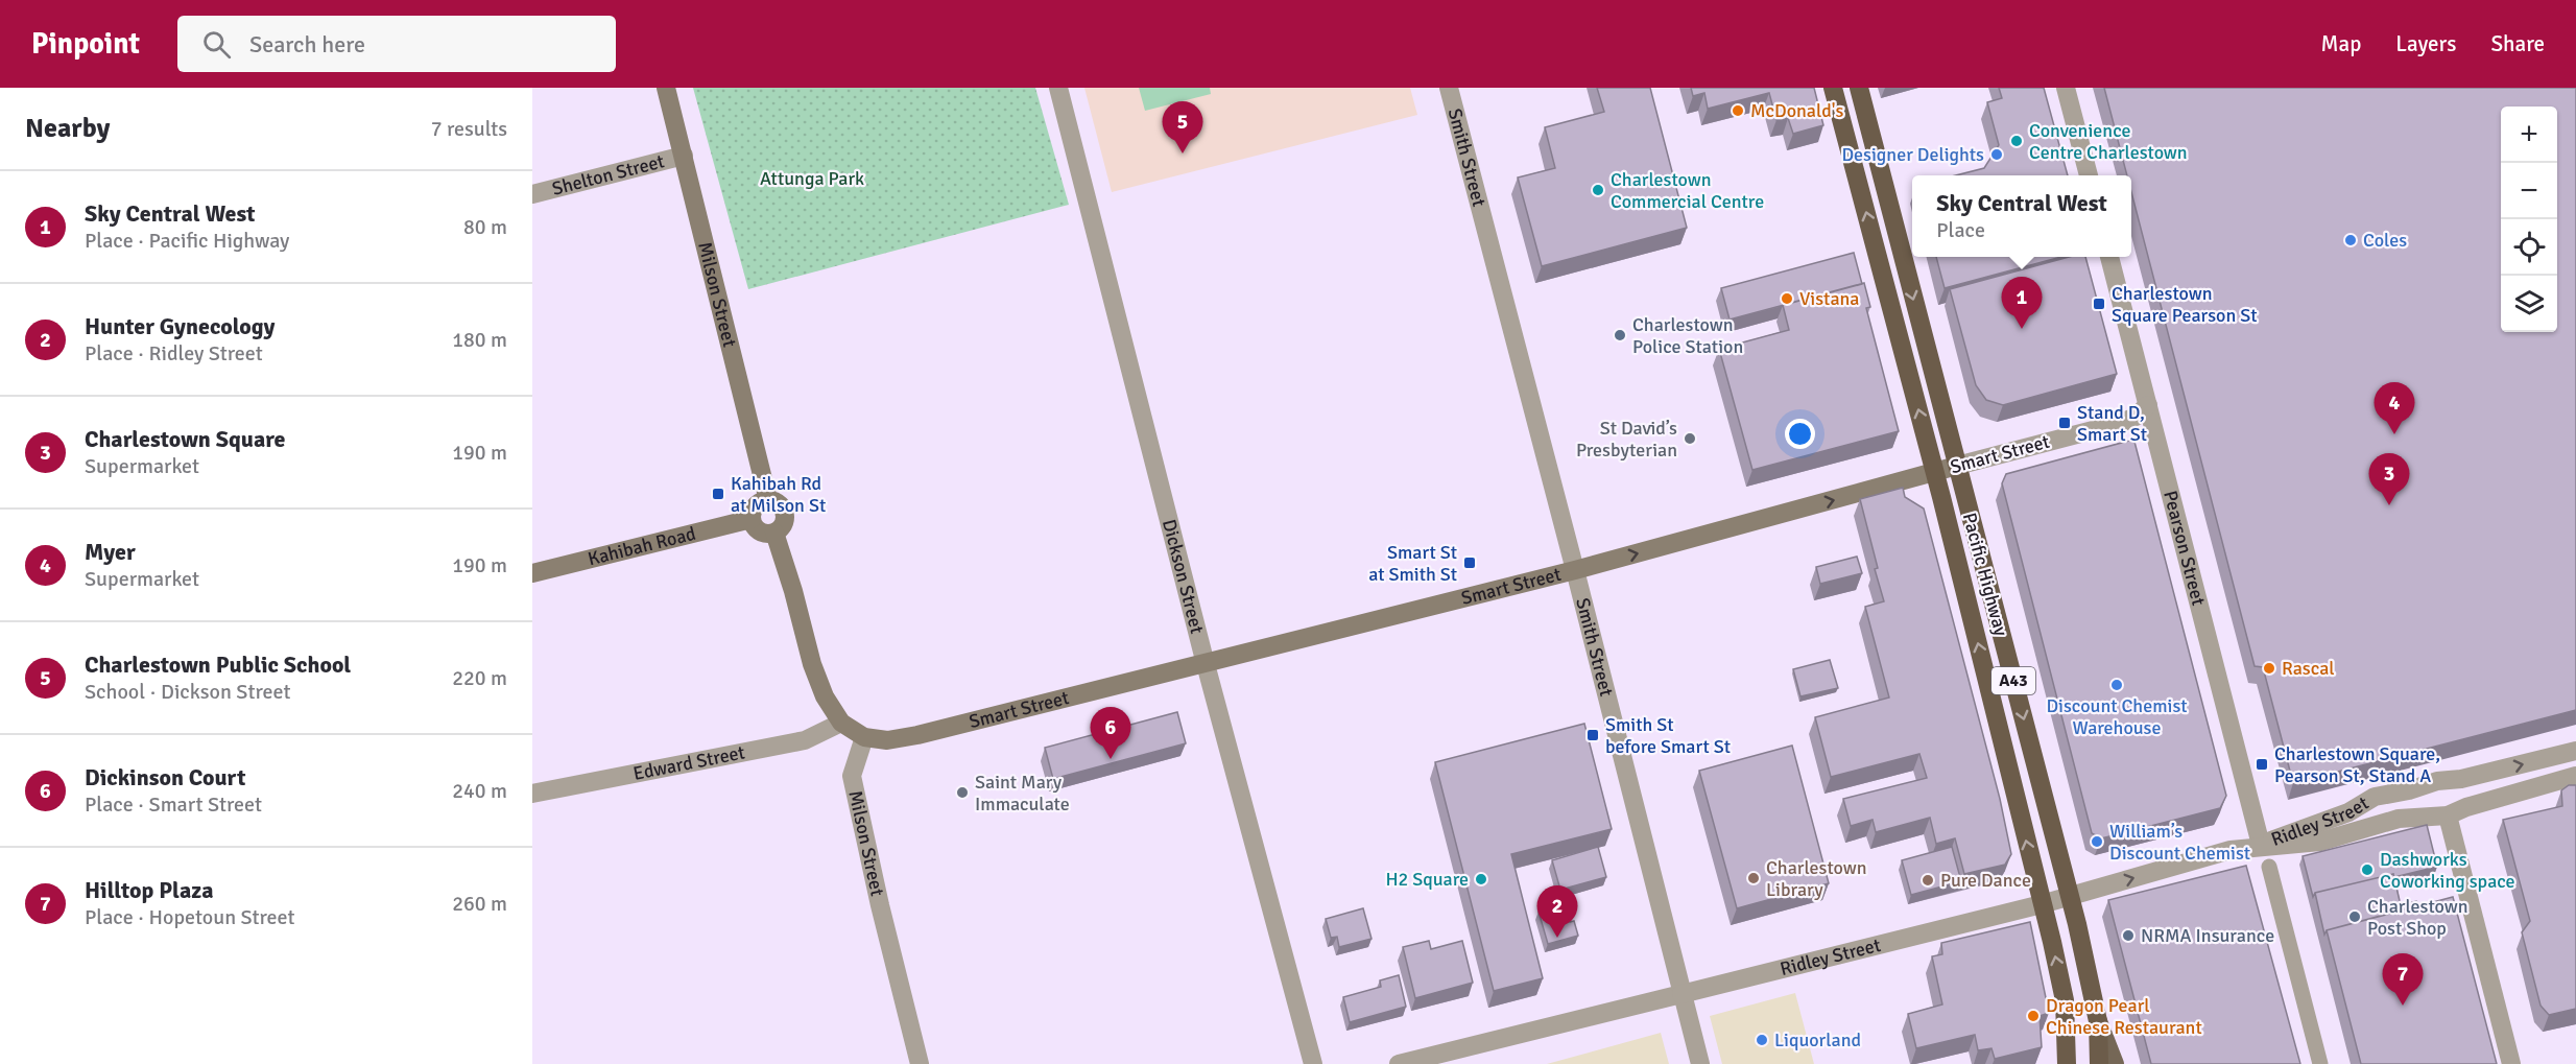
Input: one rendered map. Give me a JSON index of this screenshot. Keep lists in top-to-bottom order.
{
  "streets": {
    "highway": ["Pacific Highway", "A43"],
    "main road": ["Milson Street", "Smart Street", "Kahibah Road"],
    "street": [
      "Smith Street",
      "Shelton Street",
      "Pearson Street",
      "Dickson Street",
      "Edward Street",
      "Ridley Street"
    ]
  },
  "crossings": [
    ["Smith Street", "Smart Street"],
    ["Smith Street", "Ridley Street"],
    ["Shelton Street", "Milson Street"],
    ["Milson Street", "Smart Street"],
    ["Milson Street", "Kahibah Road"],
    ["Smart Street", "Pearson Street"],
    ["Smart Street", "Pacific Highway"],
    ["Smart Street", "Dickson Street"],
    ["Pearson Street", "Ridley Street"],
    ["Pacific Highway", "Ridley Street"]
  ],
  "parks": ["Attunga Park"],
  "places": {
    "other": [
      "McDonald's",
      "Convenience Centre Charlestown",
      "Designer Delights",
      "Charlestown Commercial Centre",
      "Coles",
      "Vistana",
      "Charlestown Police Station",
      "St David’s Presbyterian",
      "Rascal",
      "Discount Chemist Warehouse",
      "Saint Mary Immaculate",
      "William’s Discount Chemist",
      "Dashworks Coworking space",
      "Charlestown Library",
      "H2 Square",
      "Pure Dance",
      "Charlestown Post Shop",
      "NRMA Insurance",
      "Dragon Pearl Chinese Restaurant",
      "Liquorland"
    ],
    "transit": [
      "Charlestown Square Pearson St",
      "Stand D, Smart St",
      "Kahibah Rd at Milson St",
      "Smart St at Smith St",
      "Smith St before Smart St",
      "Charlestown Square, Pearson St, Stand A"
    ]
  },
  "page": {
    "header": "Pinpoint",
    "search": "Search here",
    "nav": ["Map", "Layers", "Share"],
    "heading": ["Nearby", "7 results"],
    "pins": [
      "5",
      "1",
      "4",
      "3",
      "6",
      "2",
      "7"
    ],
    "map_buttons": ["+", "−"],
    "list": [
      {
        "mark": "1",
        "name": "Sky Central West",
        "note": "Place · Pacific Highway",
        "value": "80 m"
      },
      {
        "mark": "2",
        "name": "Hunter Gynecology",
        "note": "Place · Ridley Street",
        "value": "180 m"
      },
      {
        "mark": "3",
        "name": "Charlestown Square",
        "note": "Supermarket",
        "value": "190 m"
      },
      {
        "mark": "4",
        "name": "Myer",
        "note": "Supermarket",
        "value": "190 m"
      },
      {
        "mark": "5",
        "name": "Charlestown Public School",
        "note": "School · Dickson Street",
        "value": "220 m"
      },
      {
        "mark": "6",
        "name": "Dickinson Court",
        "note": "Place · Smart Street",
        "value": "240 m"
      },
      {
        "mark": "7",
        "name": "Hilltop Plaza",
        "note": "Place · Hopetoun Street",
        "value": "260 m"
      }
    ],
    "popup": ["Sky Central West", "Place"]
  }
}
